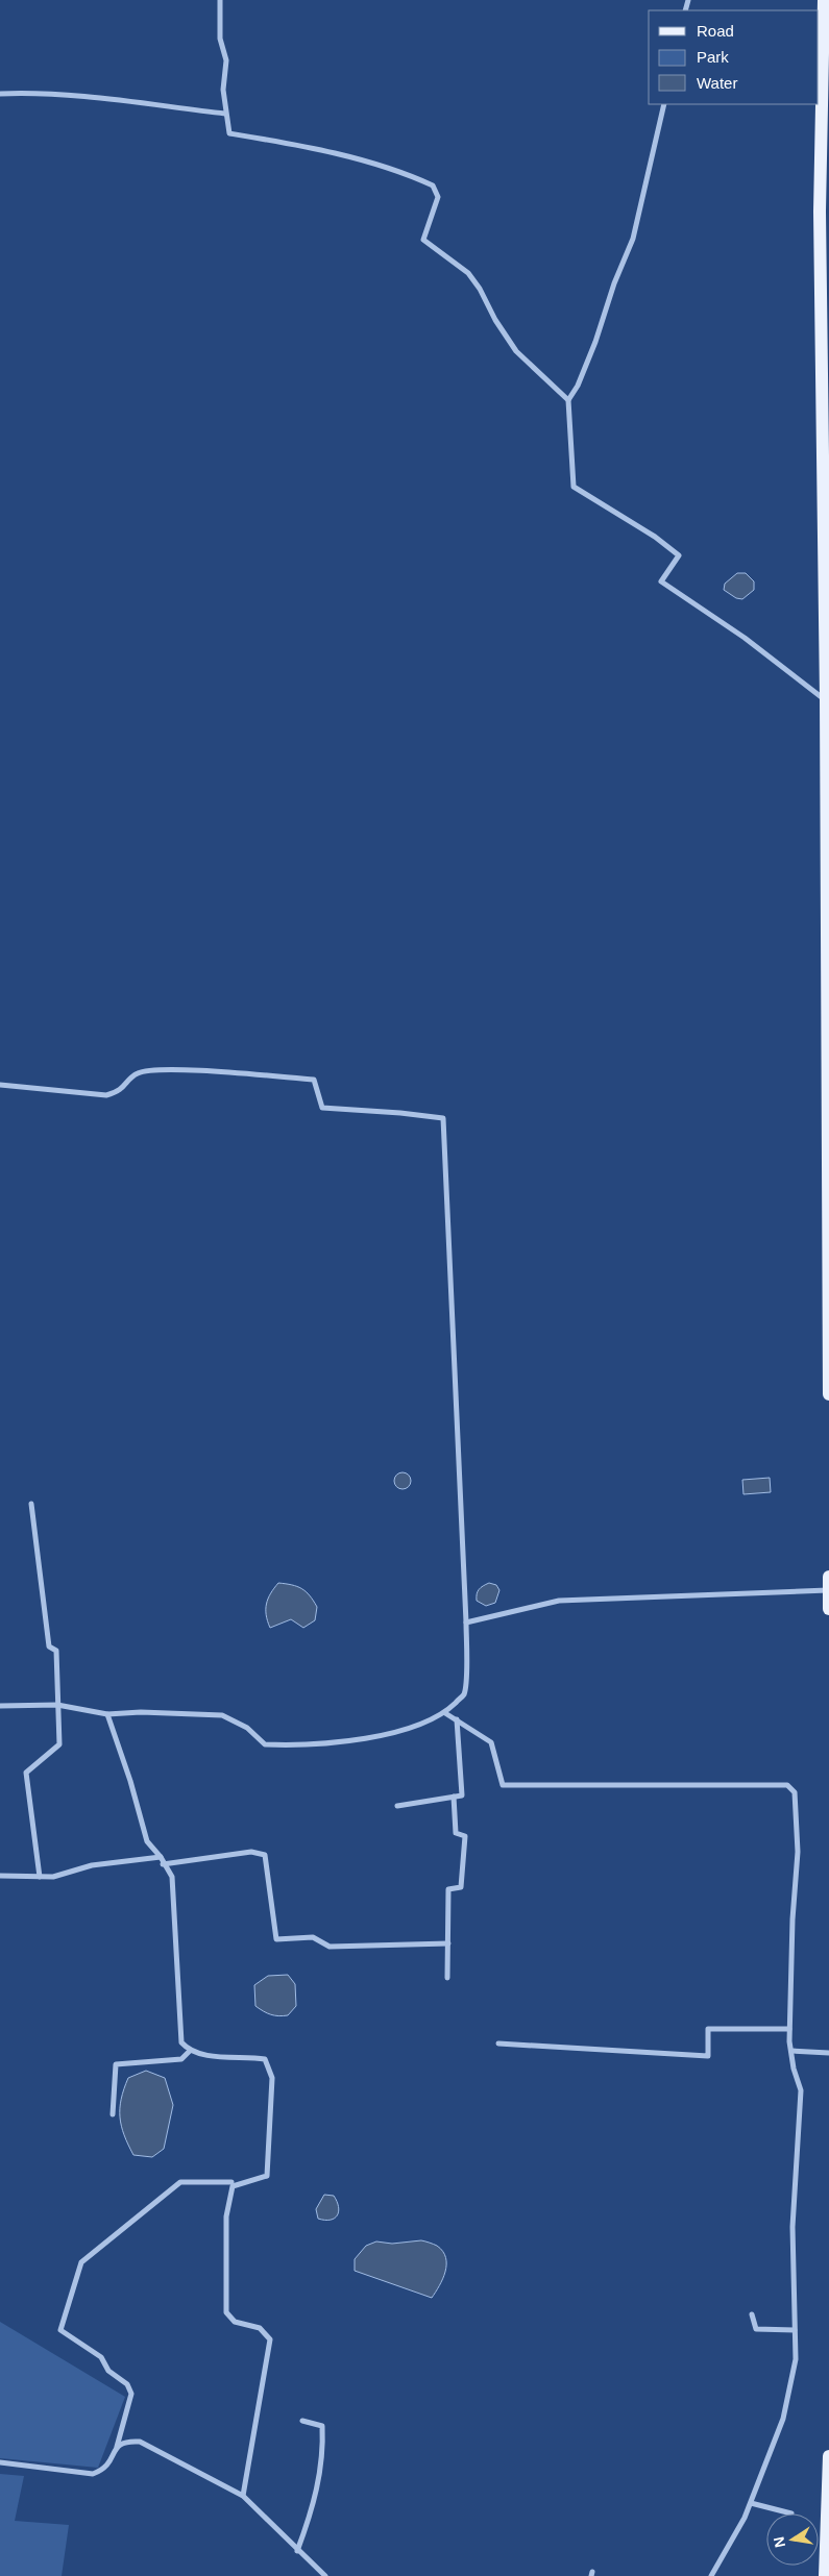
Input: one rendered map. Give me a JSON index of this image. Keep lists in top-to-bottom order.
{
  "legend": ["Road", "Park", "Water"],
  "north": "left"
}
